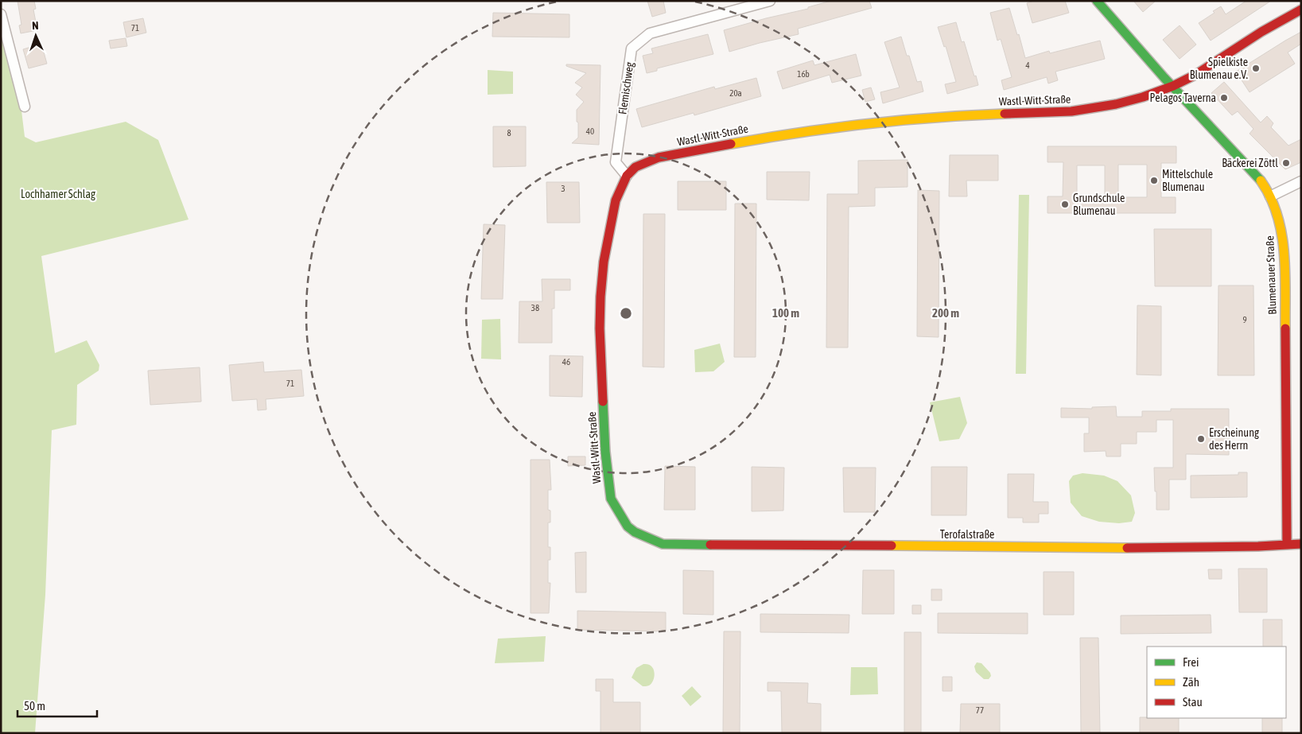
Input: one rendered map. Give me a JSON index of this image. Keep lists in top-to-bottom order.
{
  "streets": {
    "street": [
      "Flemischweg",
      "Wastl-Witt-Straße",
      "Blumenauer Straße",
      "Terofalstraße"
    ]
  },
  "crossings": [
    ["Flemischweg", "Wastl-Witt-Straße"],
    ["Wastl-Witt-Straße", "Blumenauer Straße"],
    ["Wastl-Witt-Straße", "Terofalstraße"],
    ["Blumenauer Straße", "Terofalstraße"]
  ],
  "parks": ["Lochhamer Schlag"],
  "places": [
    "Spielkiste Blumenau e.V.",
    "Pelagos Taverna",
    "Bäckerei Zöttl",
    "Mittelschule Blumenau",
    "Grundschule Blumenau",
    "Erscheinung des Herrn"
  ],
  "house_numbers": [
    "71",
    "4",
    "16b",
    "20a",
    "40",
    "8",
    "3",
    "38",
    "9",
    "46",
    "71",
    "77"
  ],
  "legend": ["Frei", "Zäh", "Stau"],
  "scale_bar": "50 m",
  "north": "top",
  "rings": ["100 m", "200 m"]
}
